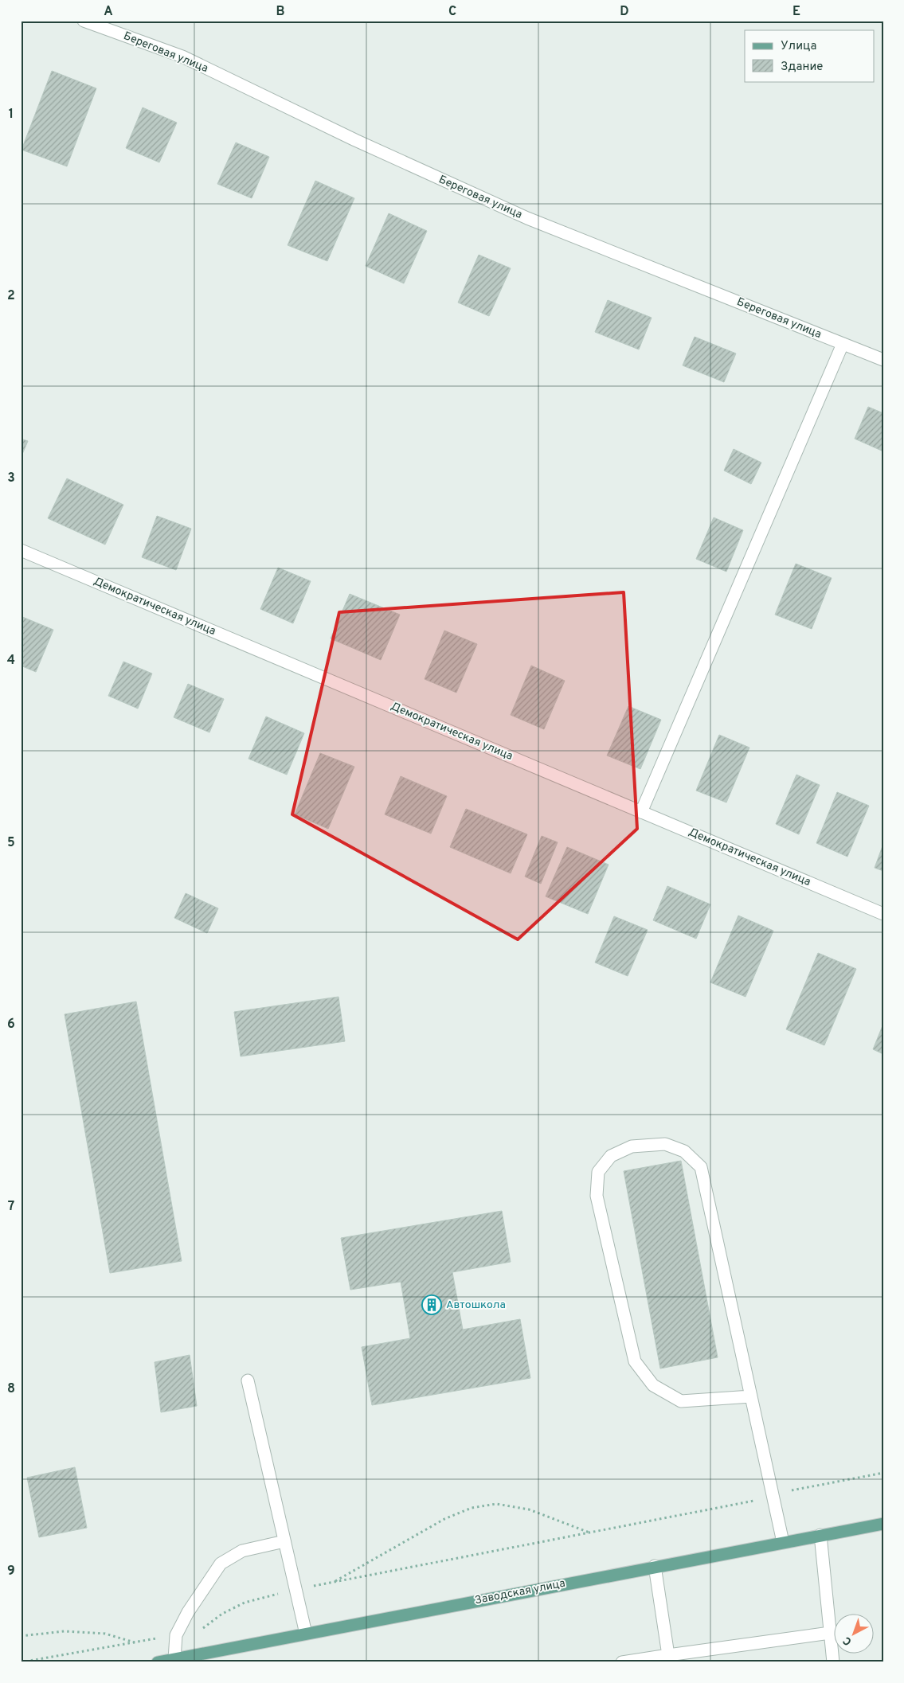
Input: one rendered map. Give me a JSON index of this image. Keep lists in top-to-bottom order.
{
  "streets": {
    "main road": ["Заводская улица"],
    "street": ["Береговая улица", "Демократическая улица"]
  },
  "places": {
    "building": ["Автошкола"]
  },
  "legend": ["Улица", "Здание"],
  "north": "bottom left",
  "grid": {
    "columns": [
      "A",
      "B",
      "C",
      "D",
      "E"
    ],
    "rows": [
      "1",
      "2",
      "3",
      "4",
      "5",
      "6",
      "7",
      "8",
      "9"
    ]
  }
}
